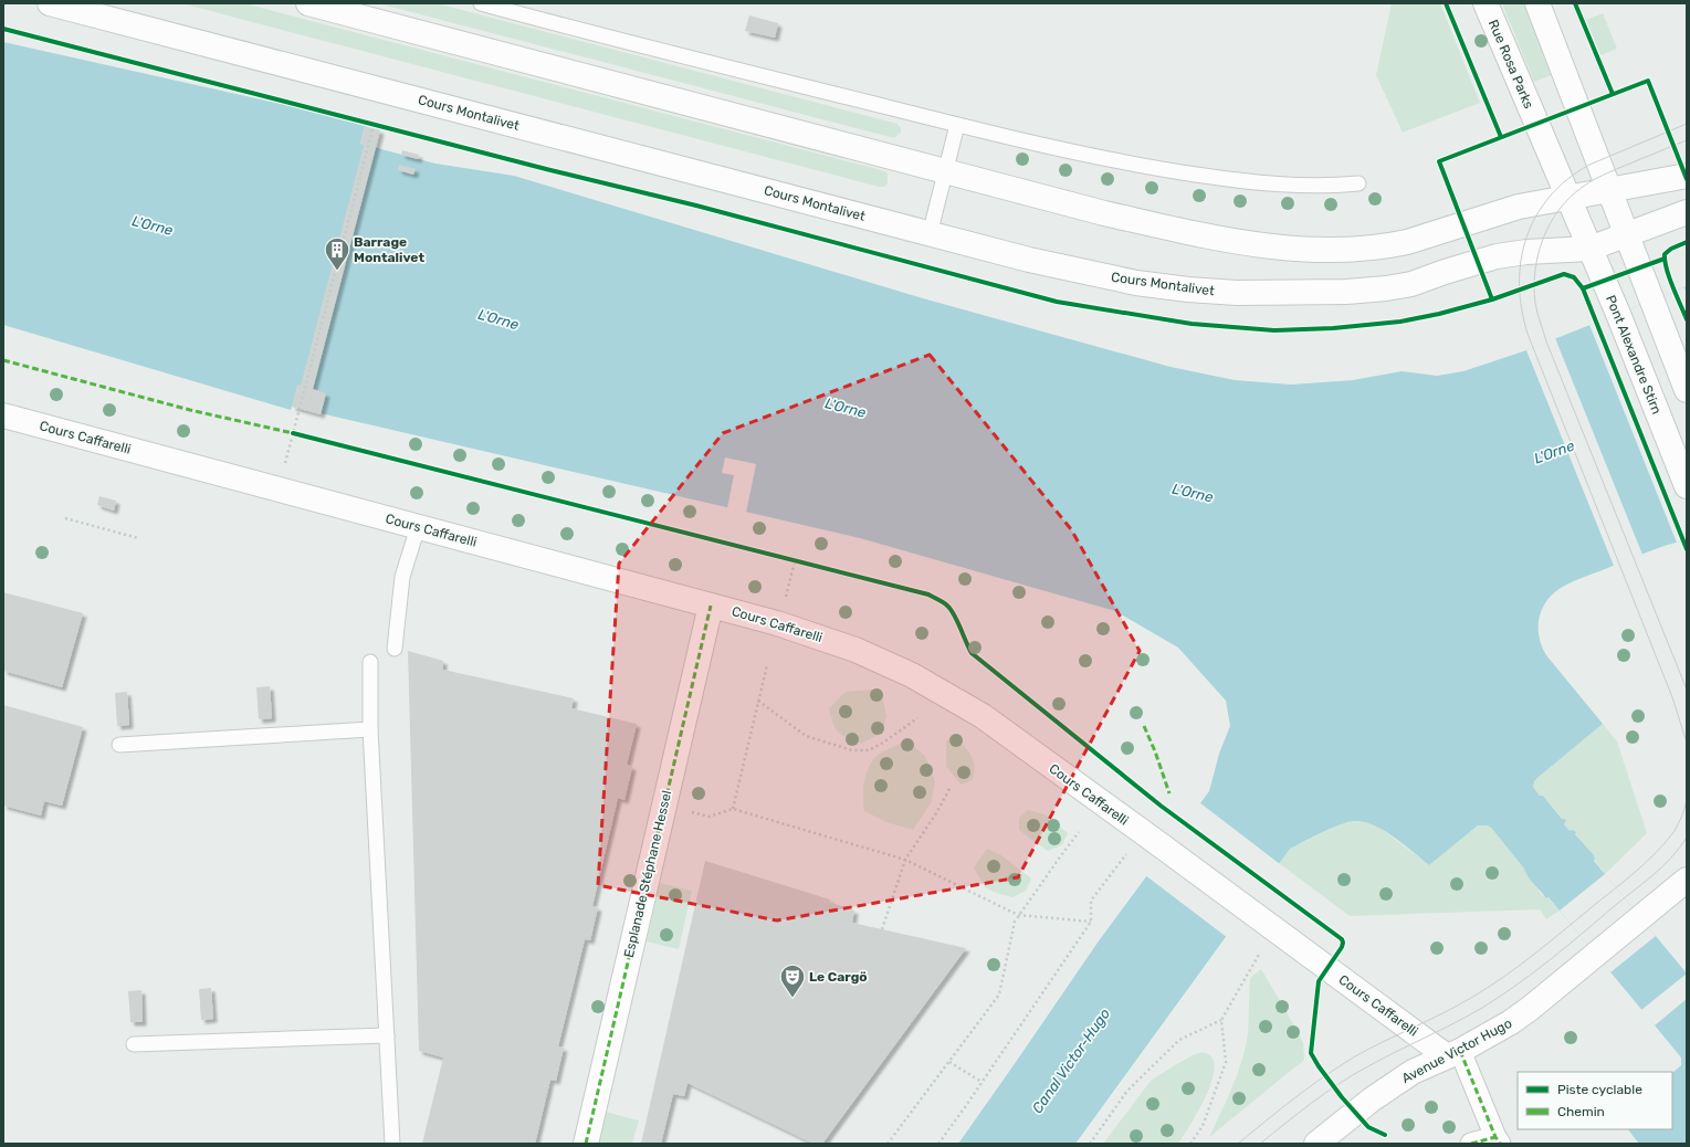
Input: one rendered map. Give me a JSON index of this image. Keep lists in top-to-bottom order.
{
  "streets": {
    "main road": [
      "Rue Rosa Parks",
      "Cours Montalivet",
      "Pont Alexandre Stirn",
      "Cours Caffarelli",
      "Esplanade Stéphane Hessel",
      "Avenue Victor Hugo"
    ]
  },
  "crossings": [
    ["Rue Rosa Parks", "Pont Alexandre Stirn"],
    ["Cours Montalivet", "Pont Alexandre Stirn"],
    ["Cours Caffarelli", "Esplanade Stéphane Hessel"],
    ["Cours Caffarelli", "Avenue Victor Hugo"]
  ],
  "water": ["L'Orne", "Canal Victor-Hugo"],
  "places": {
    "building": ["Barrage Montalivet"],
    "theatre": ["Le Cargö"]
  },
  "legend": ["Piste cyclable", "Chemin"]
}
